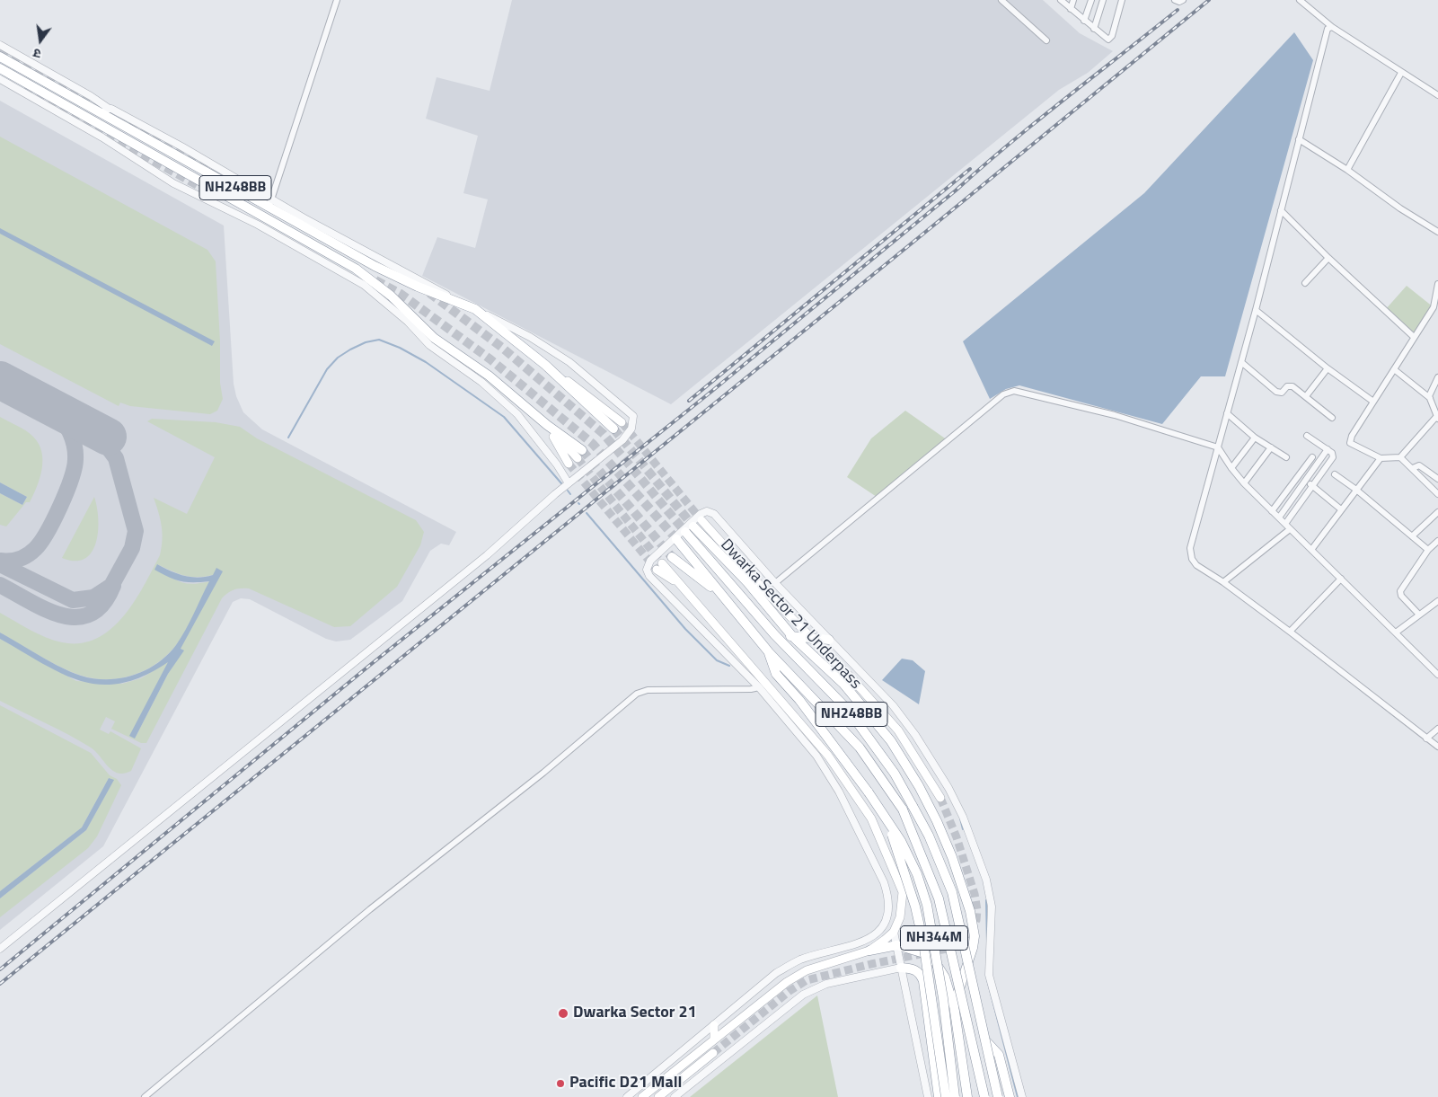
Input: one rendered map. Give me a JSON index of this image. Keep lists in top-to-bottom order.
{
  "streets": {
    "highway": ["NH248BB", "NH344M"],
    "main road": ["Dwarka Sector 21 Underpass"]
  },
  "crossings": [
    ["NH248BB", "NH344M"]
  ],
  "places": ["Dwarka Sector 21", "Pacific D21 Mall"],
  "north": "bottom"
}
